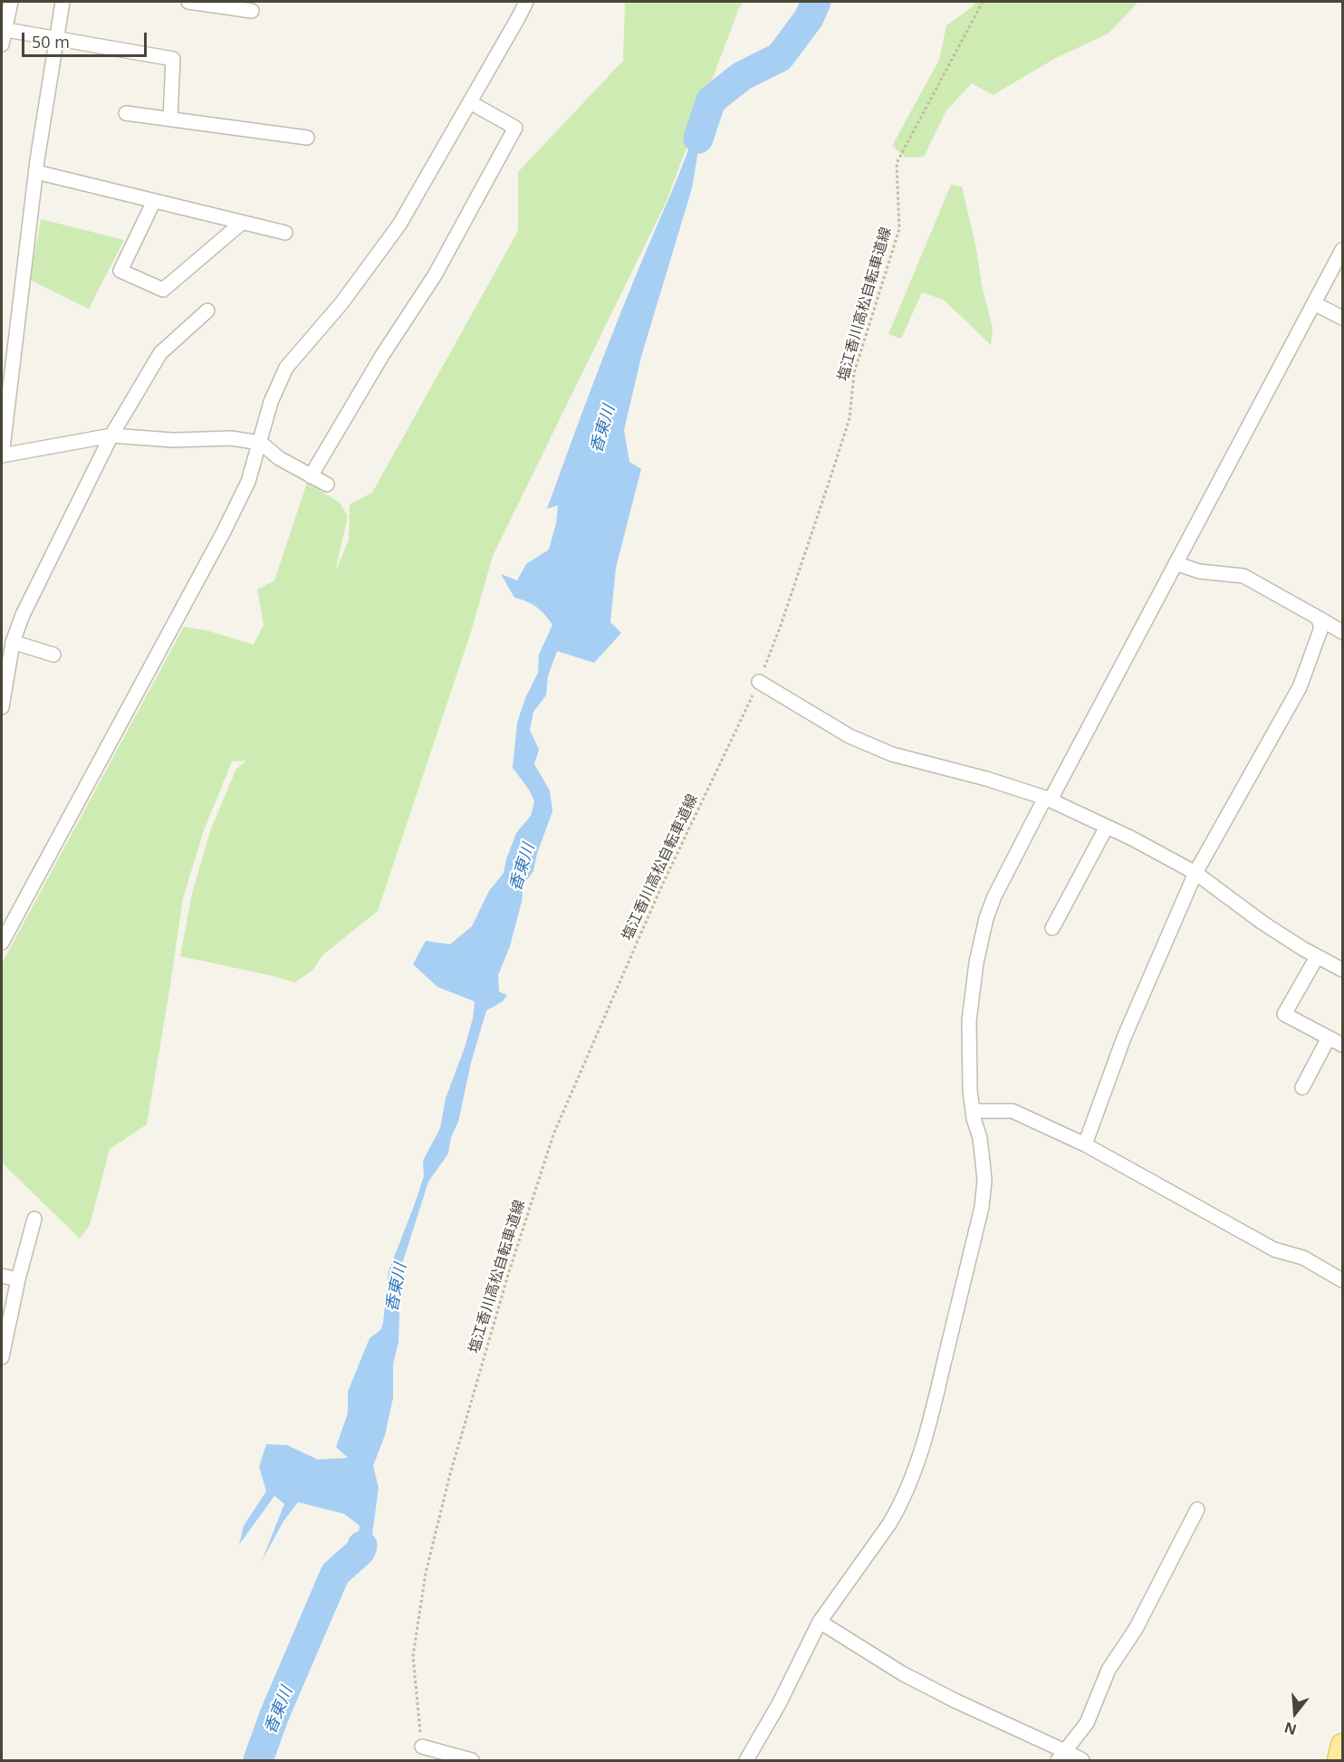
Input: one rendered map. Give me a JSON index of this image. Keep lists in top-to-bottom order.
{
  "streets": {
    "path": ["塩江香川高松自転車道線"]
  },
  "water": ["香東川"],
  "scale_bar": "50 m",
  "north": "bottom"
}
